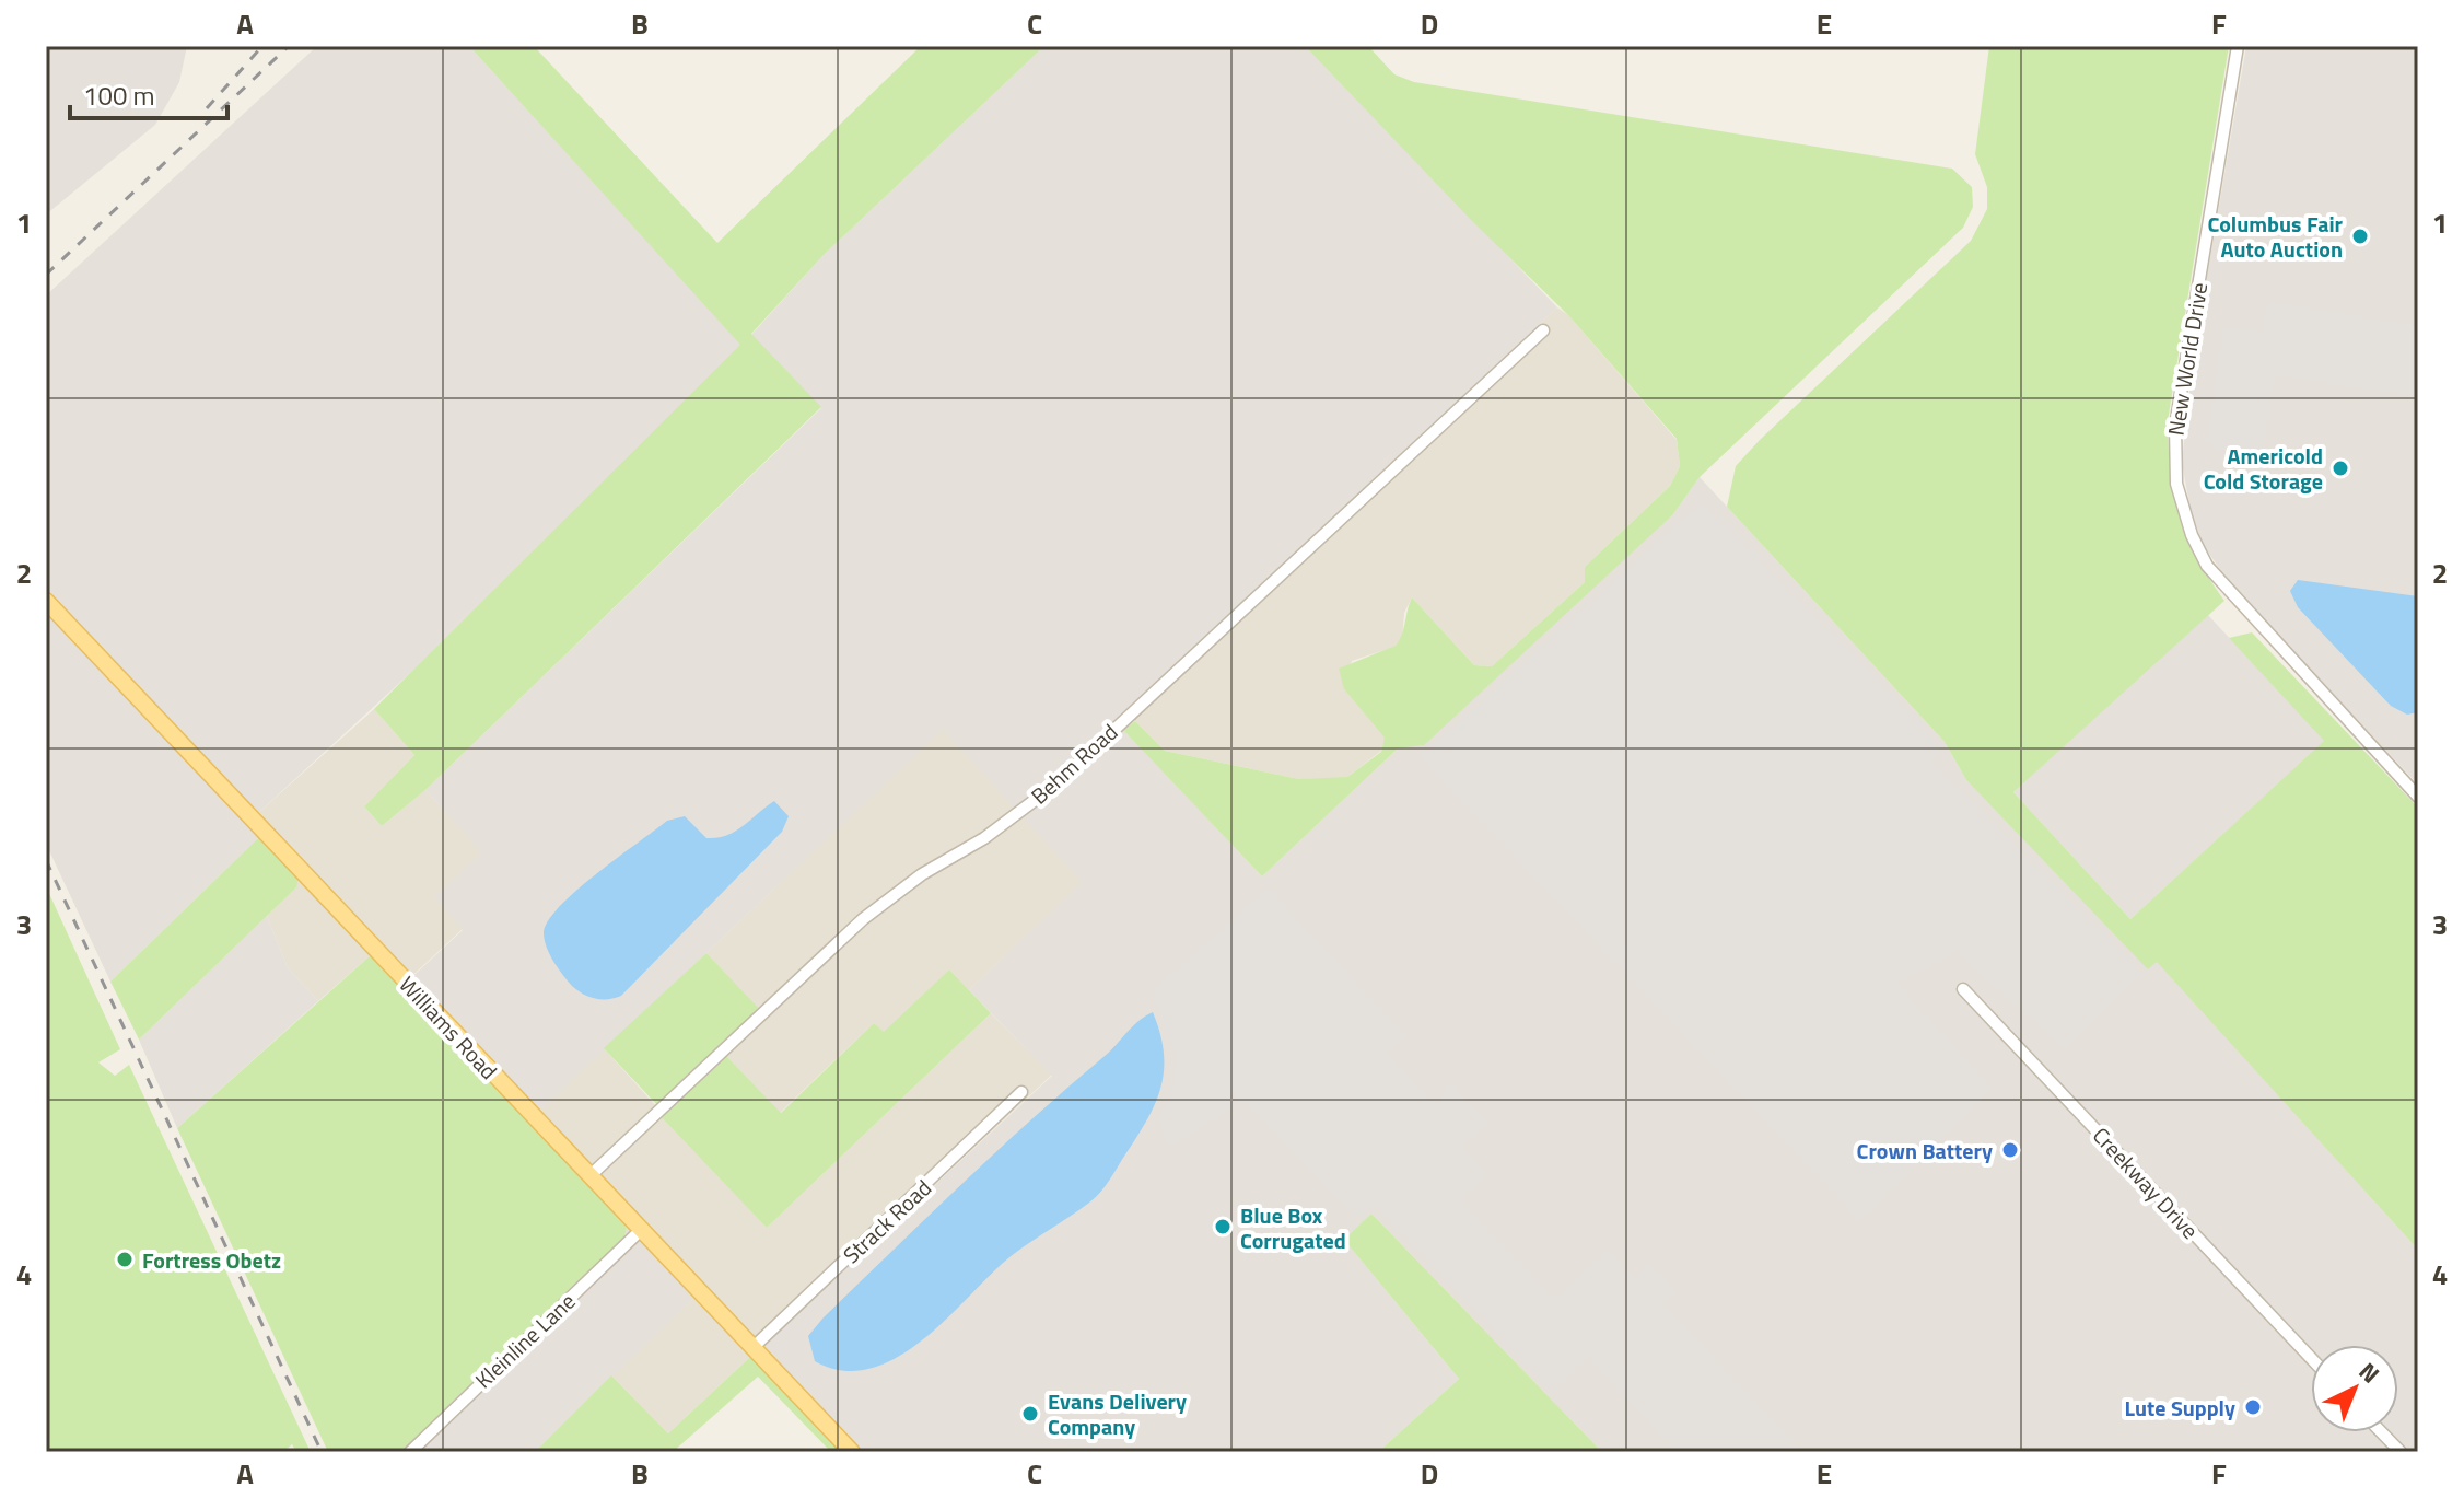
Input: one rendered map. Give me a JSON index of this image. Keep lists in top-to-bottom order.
{
  "streets": {
    "main road": ["Williams Road"],
    "street": [
      "New World Drive",
      "Behm Road",
      "Creekway Drive",
      "Strack Road",
      "Kleinline Lane"
    ]
  },
  "crossings": [
    ["Behm Road", "Williams Road"],
    ["Williams Road", "Strack Road"],
    ["Williams Road", "Kleinline Lane"]
  ],
  "places": [
    "Columbus Fair Auto Auction",
    "Americold Cold Storage",
    "Crown Battery",
    "Blue Box Corrugated",
    "Fortress Obetz",
    "Lute Supply",
    "Evans Delivery Company"
  ],
  "scale_bar": "100 m",
  "north": "top right",
  "grid": {
    "columns": [
      "A",
      "B",
      "C",
      "D",
      "E",
      "F"
    ],
    "rows": [
      "1",
      "2",
      "3",
      "4"
    ]
  }
}
